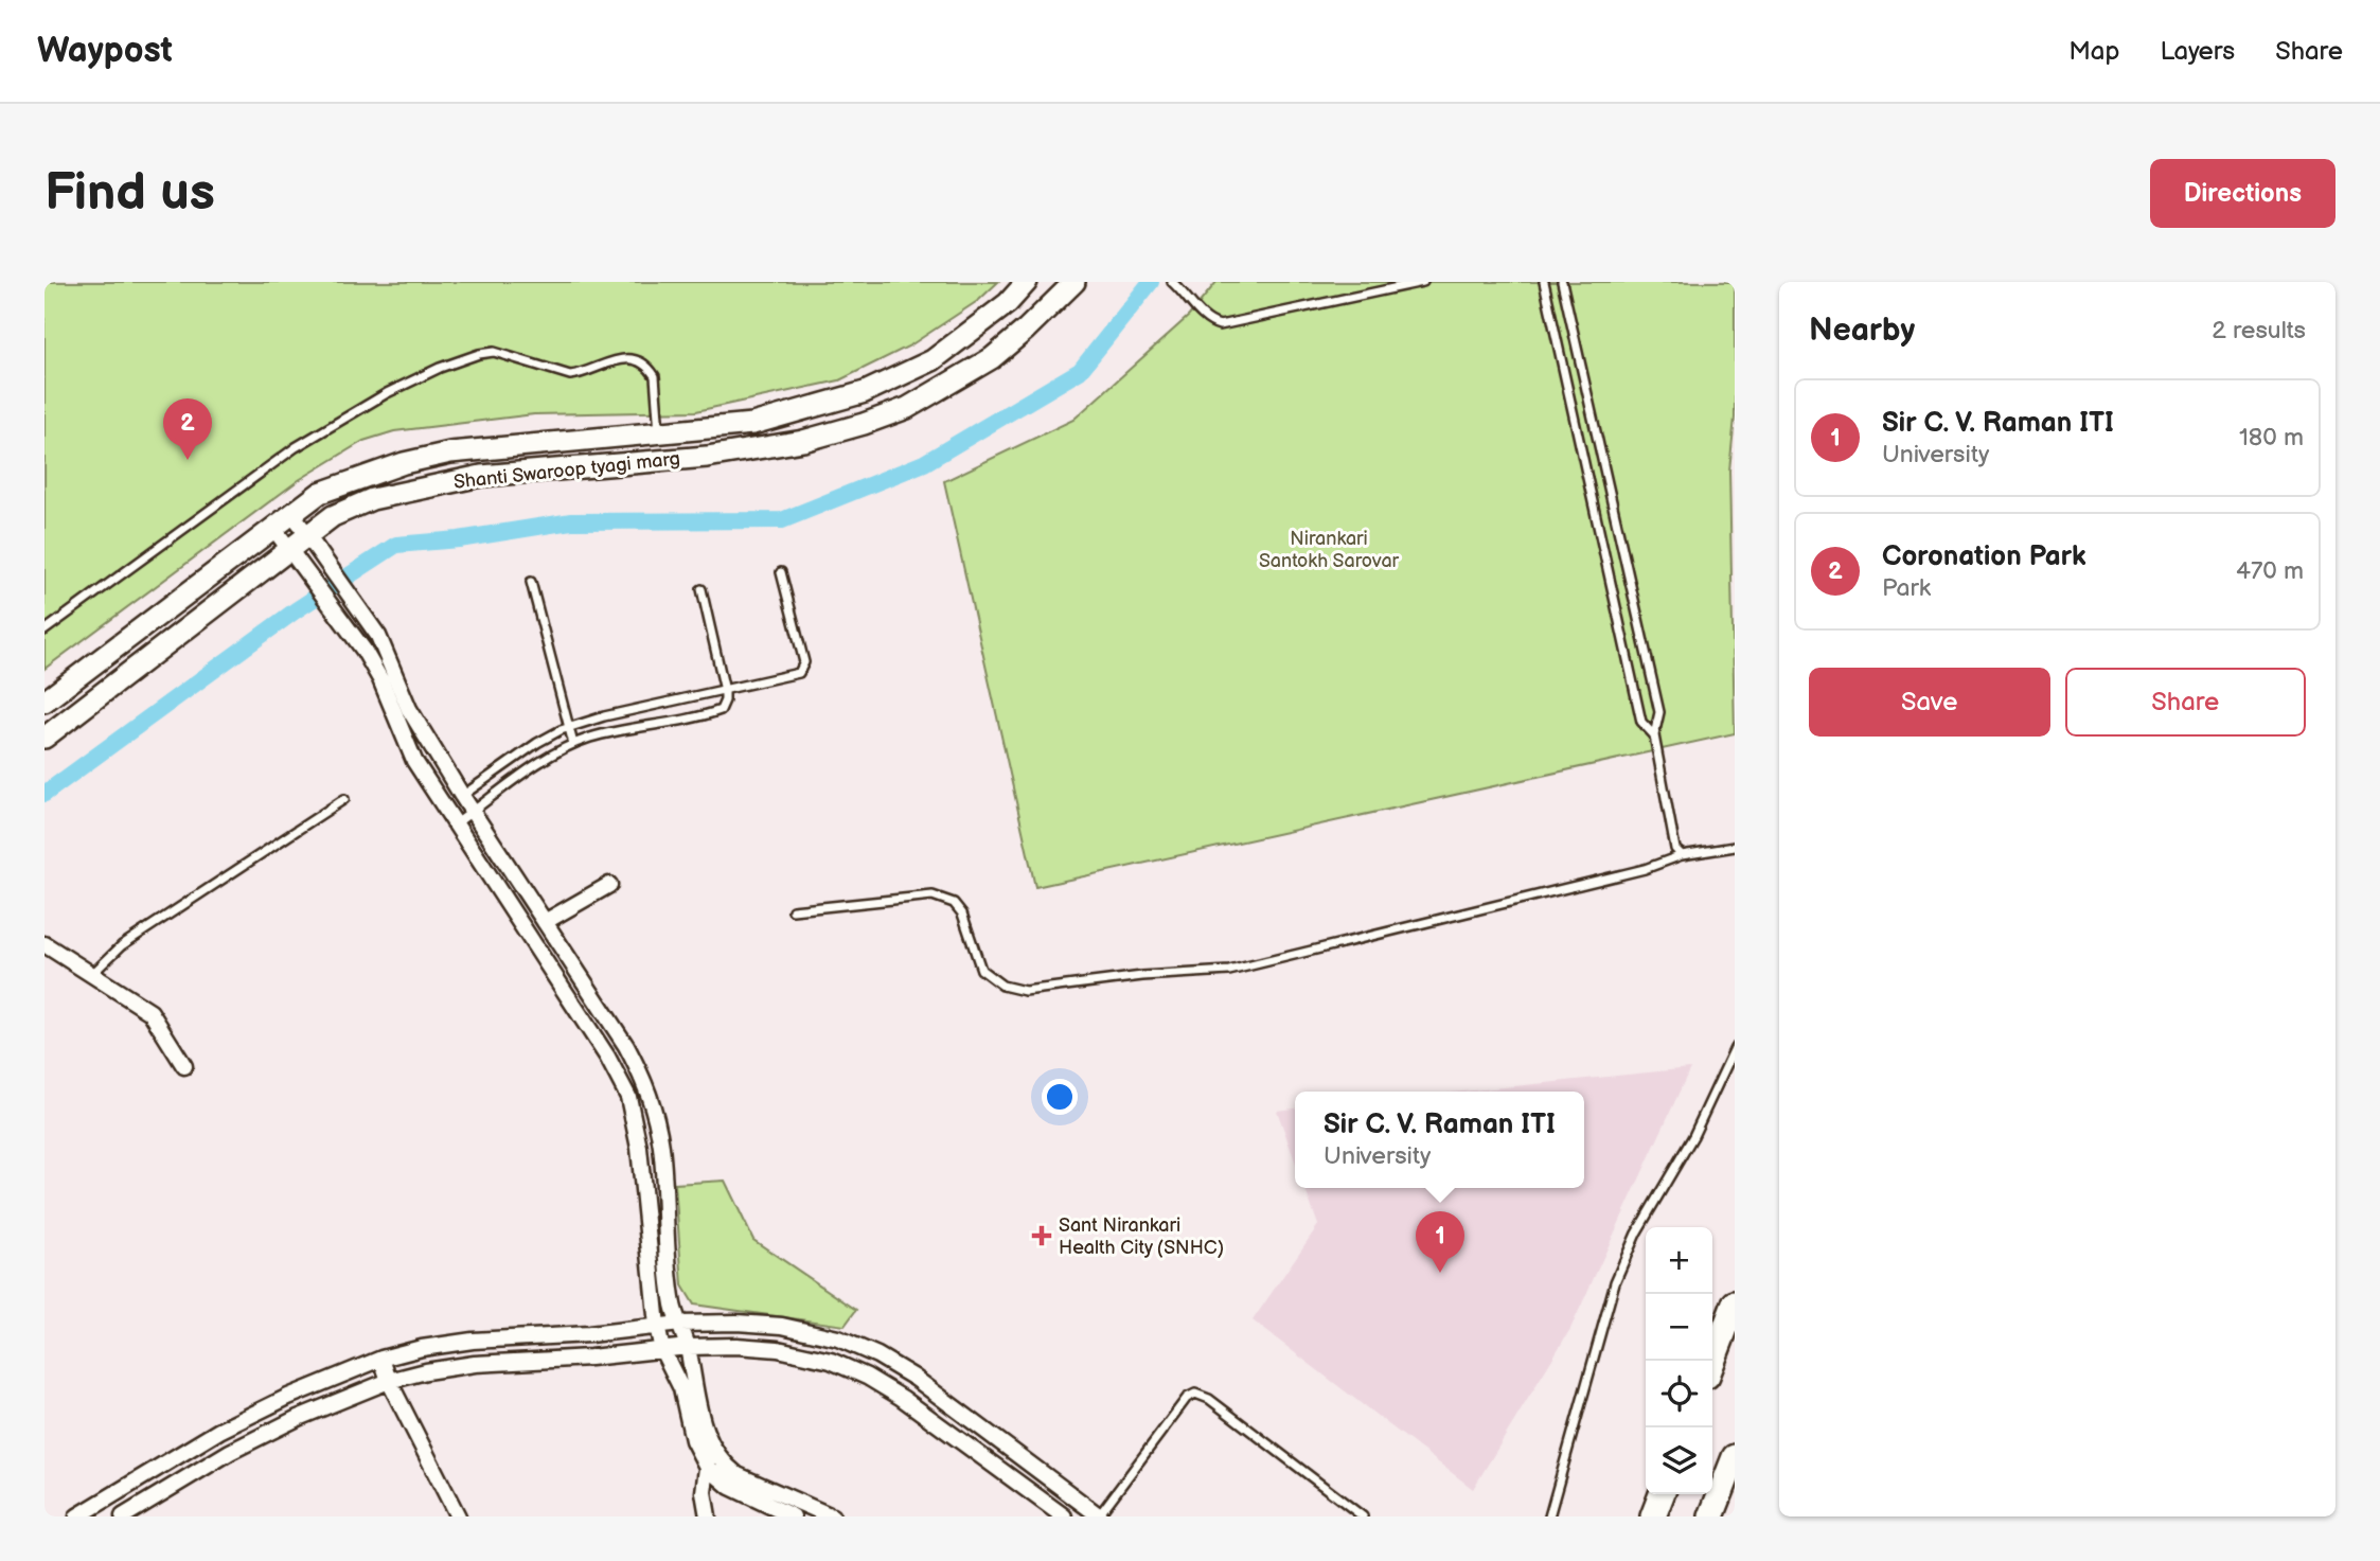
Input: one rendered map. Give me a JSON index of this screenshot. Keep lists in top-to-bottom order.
{
  "streets": {
    "main road": ["Shanti Swaroop tyagi marg"]
  },
  "parks": ["Nirankari Santokh Sarovar"],
  "places": {
    "health": ["Sant Nirankari Health City (SNHC)"]
  },
  "page": {
    "header": "Waypost",
    "nav": ["Map", "Layers", "Share"],
    "buttons": [
      "Directions",
      ["Save", "Share"]
    ],
    "title": "Find us",
    "heading": ["Nearby", "2 results"],
    "list": [
      {
        "mark": "1",
        "name": "Sir C. V. Raman ITI",
        "note": "University",
        "value": "180 m"
      },
      {
        "mark": "2",
        "name": "Coronation Park",
        "note": "Park",
        "value": "470 m"
      }
    ],
    "pins": ["2", "1"],
    "popup": ["Sir C. V. Raman ITI", "University"],
    "map_buttons": ["+", "−"]
  }
}
